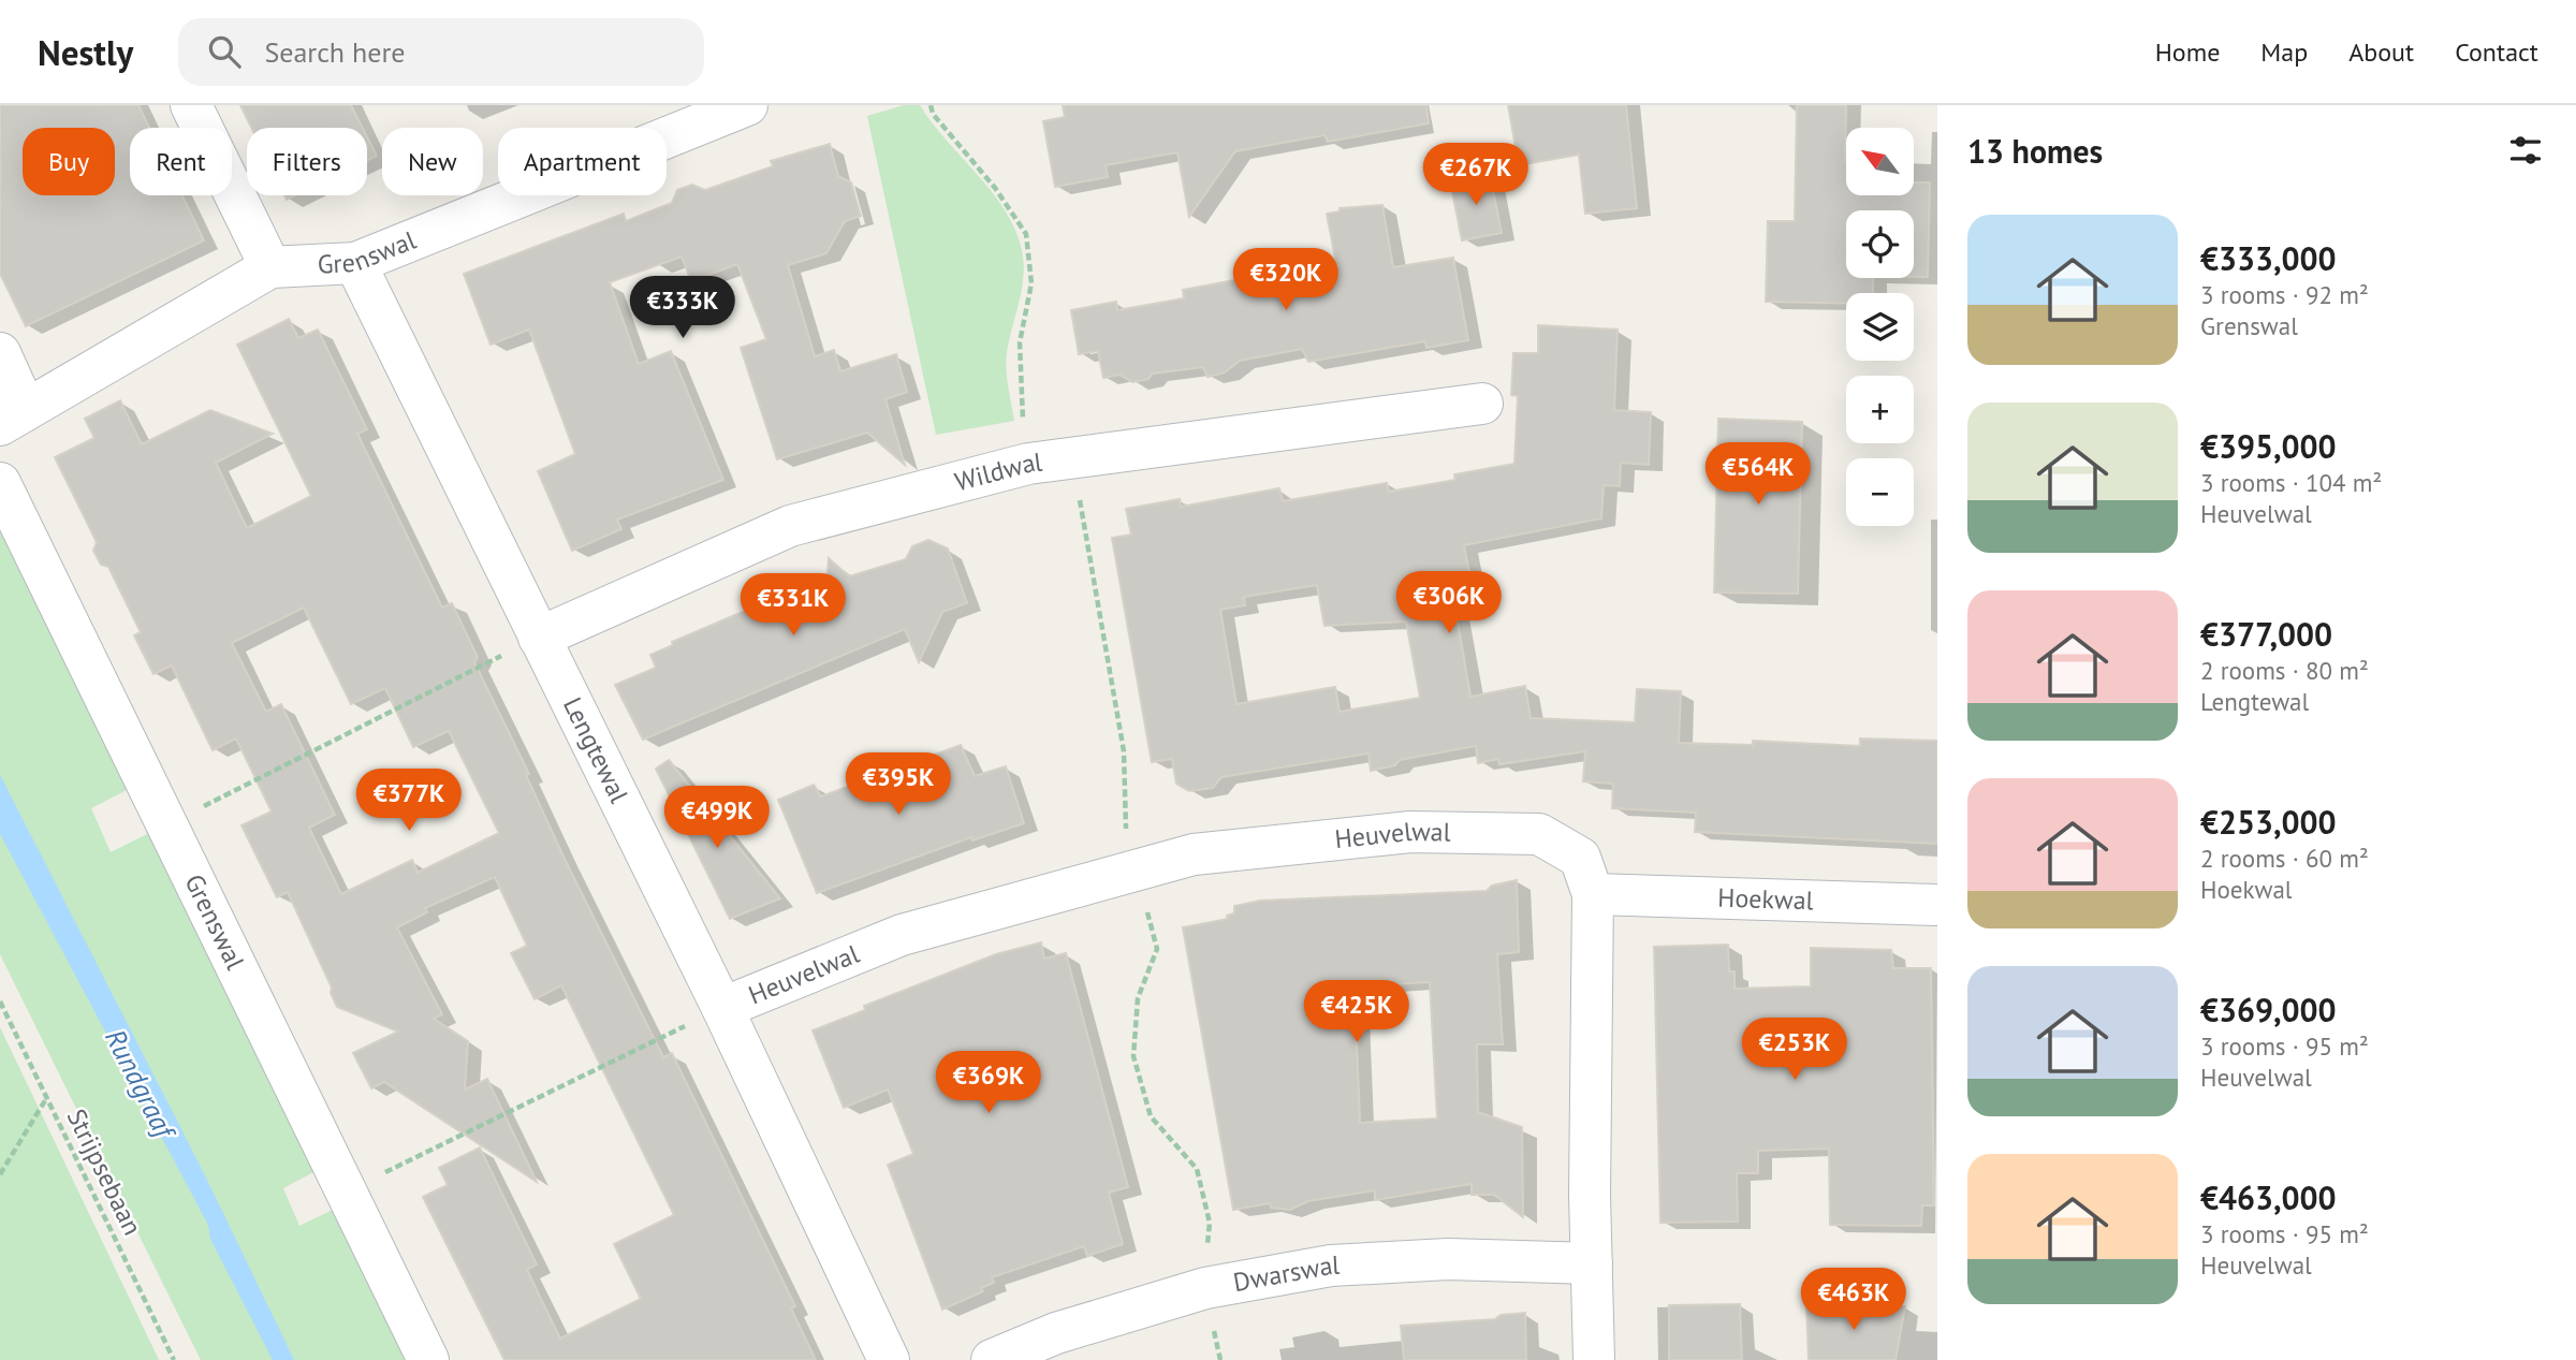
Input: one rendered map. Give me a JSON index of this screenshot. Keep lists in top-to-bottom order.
{
  "streets": {
    "street": [
      "Grenswal",
      "Wildwal",
      "Lengtewal",
      "Heuvelwal",
      "Hoekwal",
      "Dwarswal"
    ],
    "path": ["Strijpsebaan"]
  },
  "crossings": [
    ["Grenswal", "Lengtewal"],
    ["Wildwal", "Lengtewal"],
    ["Lengtewal", "Heuvelwal"],
    ["Heuvelwal", "Hoekwal"],
    ["Heuvelwal", "Dwarswal"]
  ],
  "water": ["Rundgraaf"],
  "north": "top left",
  "page": {
    "header": "Nestly",
    "search": "Search here",
    "nav": [
      "Home",
      "Map",
      "About",
      "Contact"
    ],
    "heading": "13 homes",
    "map_buttons": ["+", "−"],
    "chip": [
      "Buy",
      "Rent",
      "Filters",
      "New",
      "Apartment"
    ],
    "price": [
      "€267K",
      "€320K",
      "€333K",
      "€564K",
      "€306K",
      "€331K",
      "€395K",
      "€377K",
      "€499K",
      "€425K",
      "€253K",
      "€369K",
      "€463K"
    ],
    "list": [
      {
        "name": "€333,000",
        "note": "3 rooms · 92 m² · Grenswal"
      },
      {
        "name": "€395,000",
        "note": "3 rooms · 104 m² · Heuvelwal"
      },
      {
        "name": "€377,000",
        "note": "2 rooms · 80 m² · Lengtewal"
      },
      {
        "name": "€253,000",
        "note": "2 rooms · 60 m² · Hoekwal"
      },
      {
        "name": "€369,000",
        "note": "3 rooms · 95 m² · Heuvelwal"
      },
      {
        "name": "€463,000",
        "note": "3 rooms · 95 m² · Heuvelwal"
      }
    ]
  }
}
